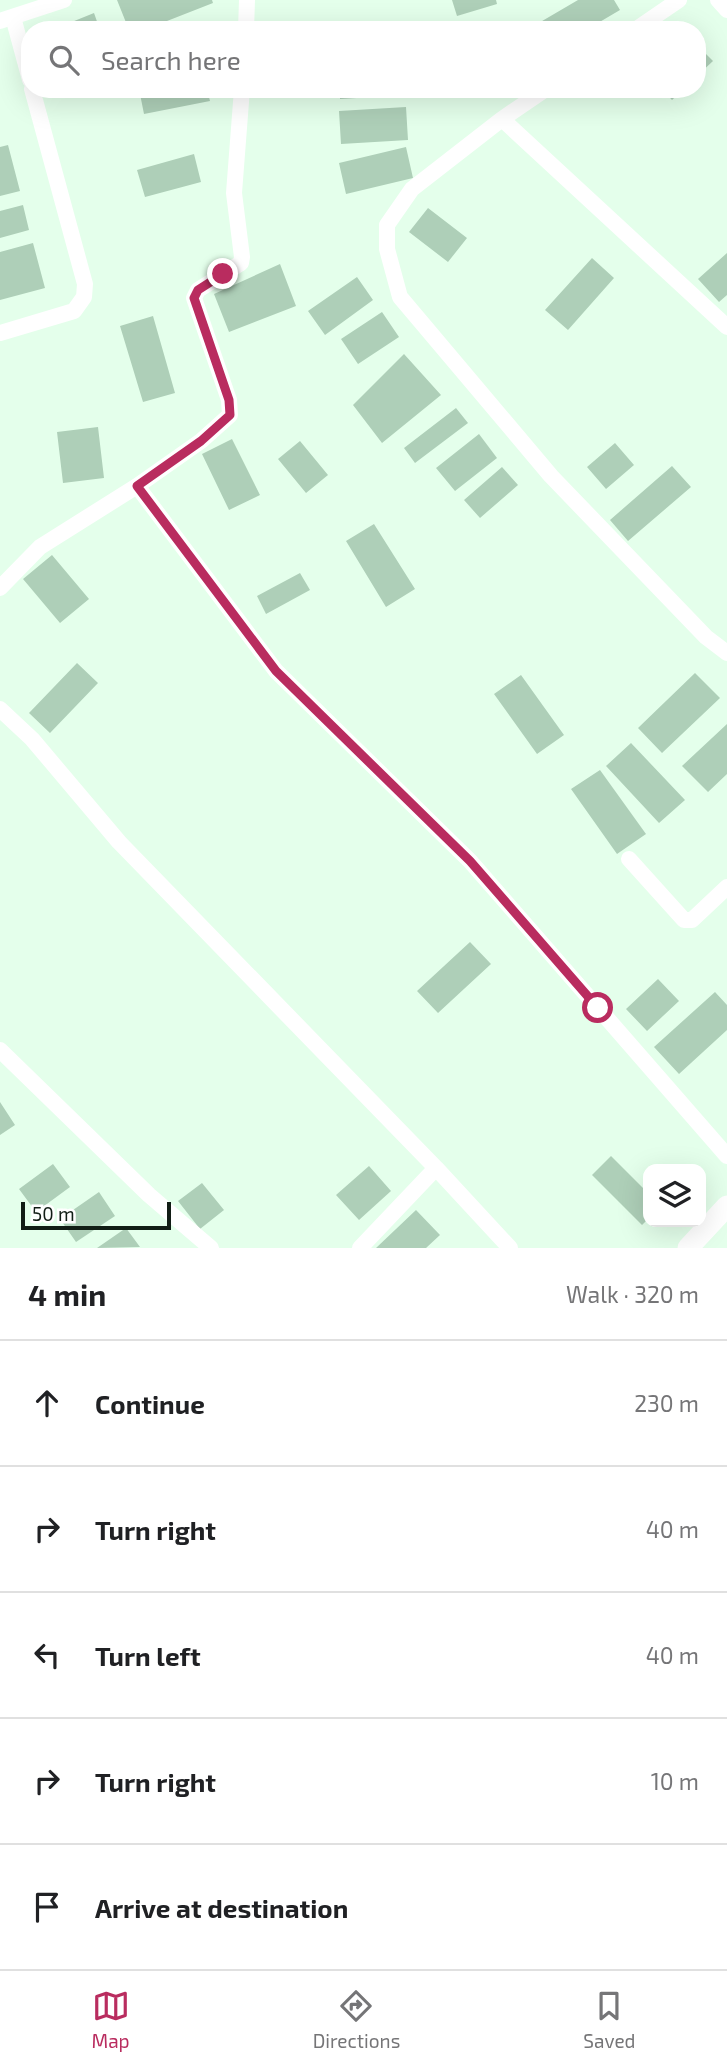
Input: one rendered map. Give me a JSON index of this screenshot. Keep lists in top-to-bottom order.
{
  "scale_bar": "50 m",
  "page": {
    "search": "Search here",
    "scale": "50 m",
    "heading": ["4 min", "Walk · 320 m"],
    "list": [
      ["Continue", "230 m"],
      ["Turn right", "40 m"],
      ["Turn left", "40 m"],
      ["Turn right", "10 m"],
      "Arrive at destination"
    ],
    "nav": ["Map", "Directions", "Saved"]
  }
}
